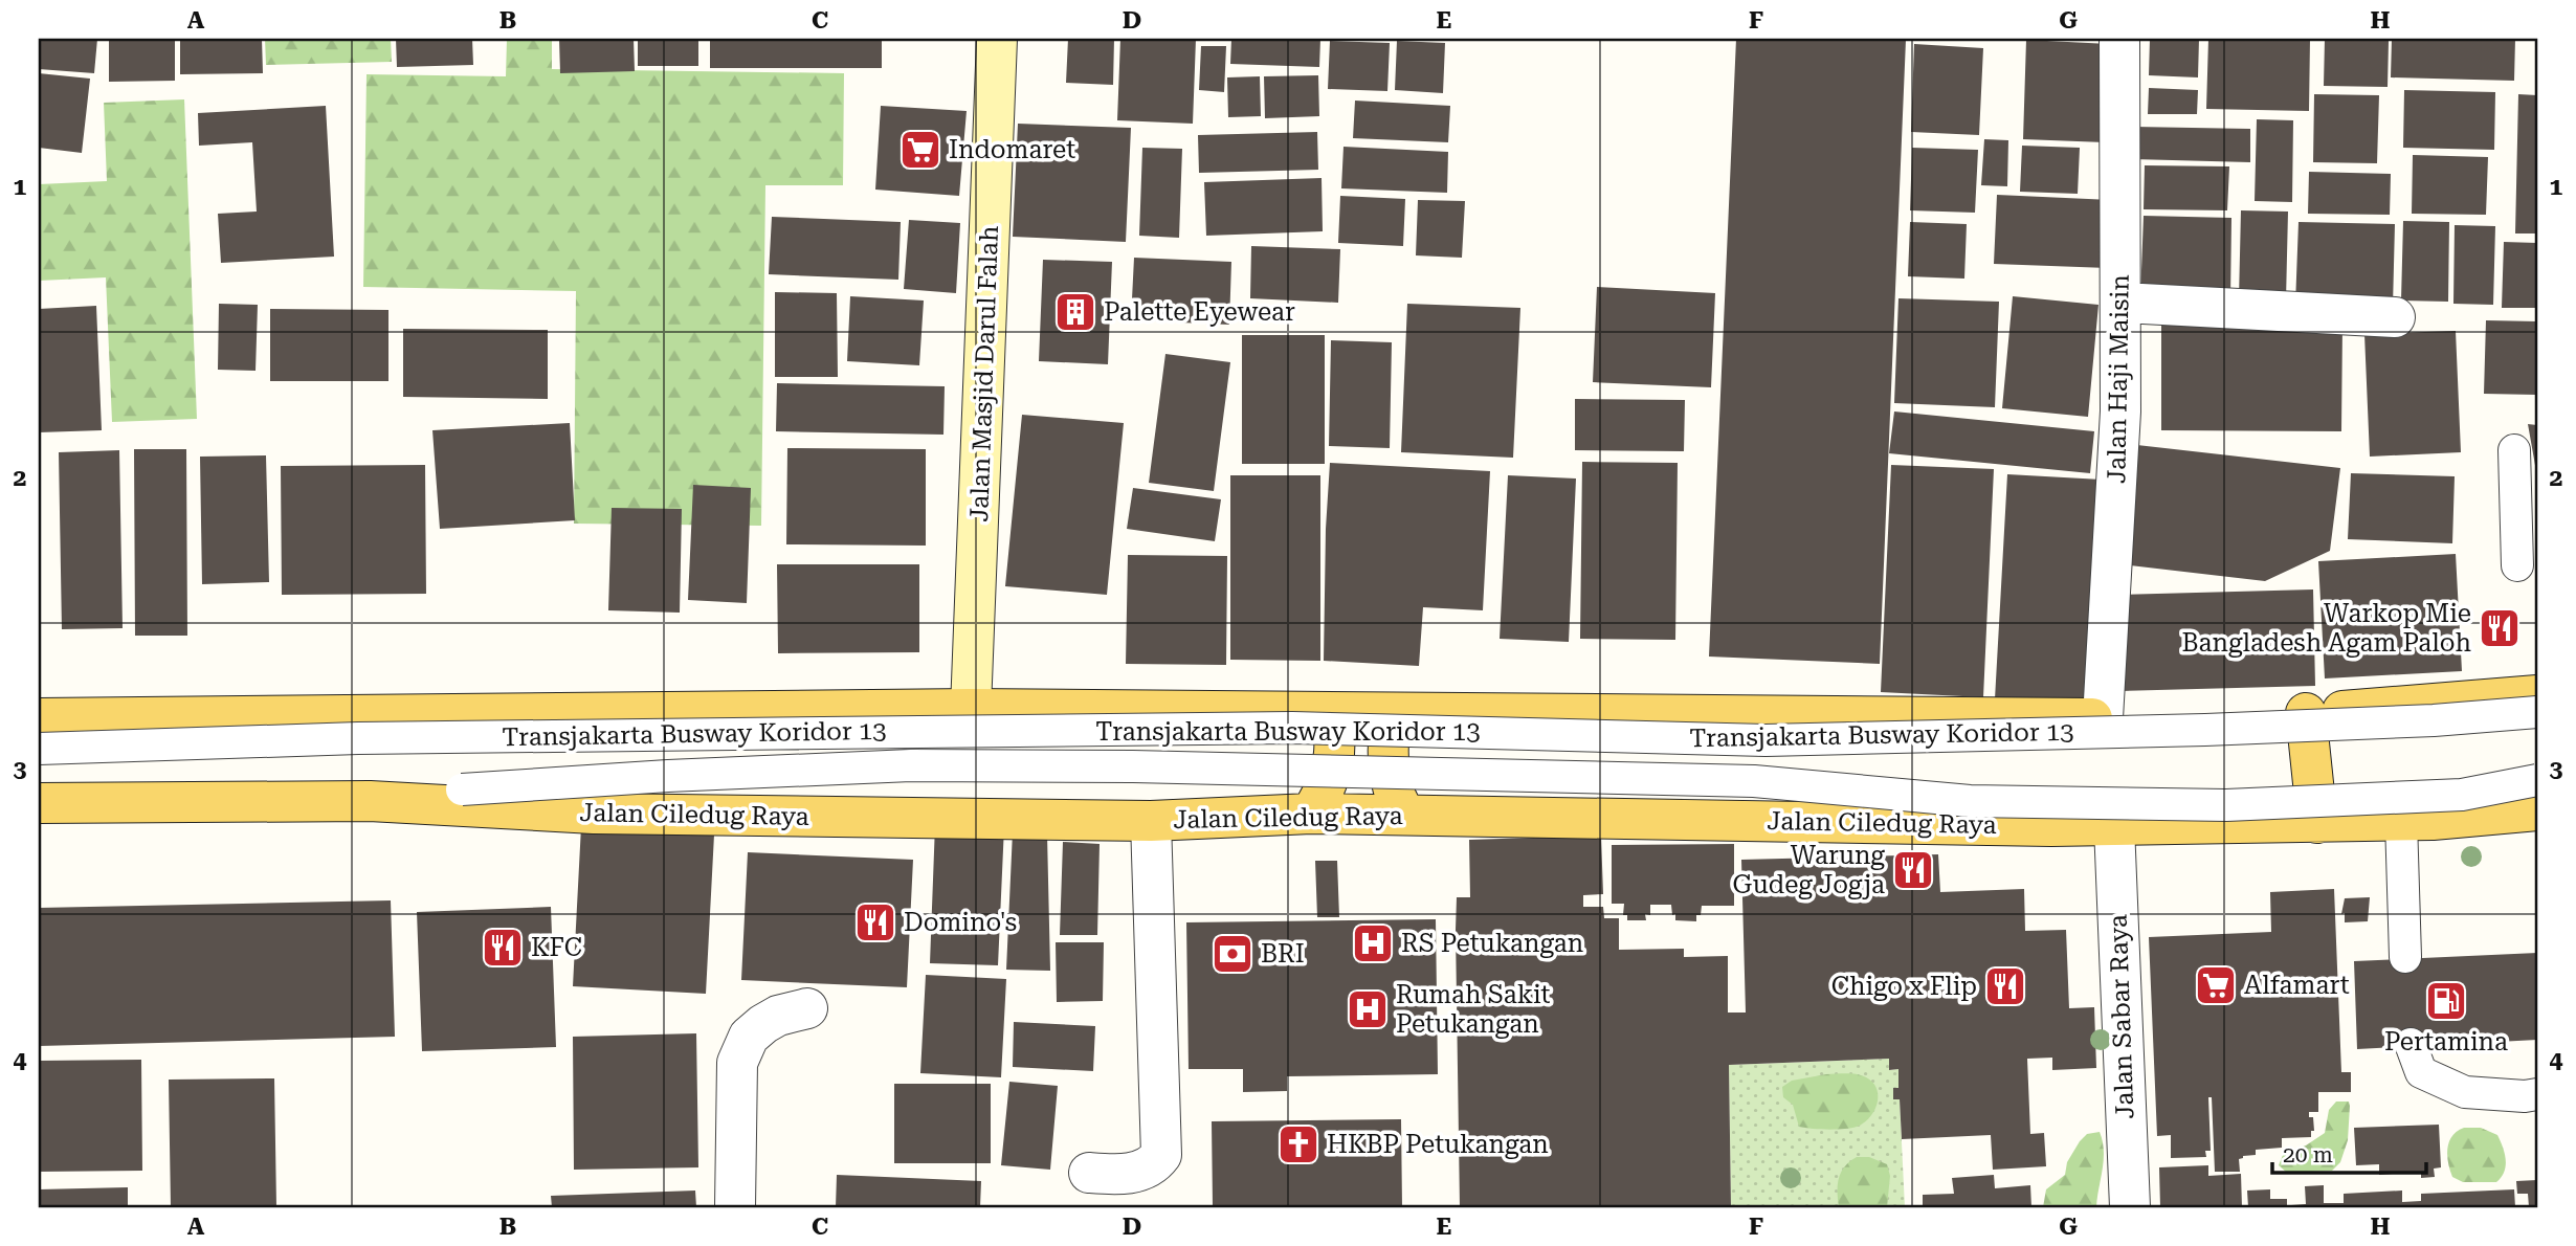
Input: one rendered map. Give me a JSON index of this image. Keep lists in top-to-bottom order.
{
  "streets": {
    "main road": ["Jalan Ciledug Raya"],
    "street": ["Jalan Masjid Darul Falah", "Jalan Haji Maisin", "Jalan Sabar Raya"],
    "lane": ["Transjakarta Busway Koridor 13"]
  },
  "crossings": [
    ["Transjakarta Busway Koridor 13", "Jalan Ciledug Raya"],
    ["Jalan Ciledug Raya", "Jalan Sabar Raya"]
  ],
  "places": {
    "supermarket": ["Indomaret", "Alfamart"],
    "building": ["Palette Eyewear"],
    "restaurant": [
      "Warkop Mie Bangladesh Agam Paloh",
      "Warung Gudeg Jogja",
      "Domino's",
      "KFC",
      "Chigo x Flip"
    ],
    "hospital": ["RS Petukangan", "Rumah Sakit Petukangan"],
    "bank": ["BRI"],
    "fuel station": ["Pertamina"],
    "church": ["HKBP Petukangan"]
  },
  "scale_bar": "20 m",
  "grid": {
    "columns": [
      "A",
      "B",
      "C",
      "D",
      "E",
      "F",
      "G",
      "H"
    ],
    "rows": [
      "1",
      "2",
      "3",
      "4"
    ]
  }
}
